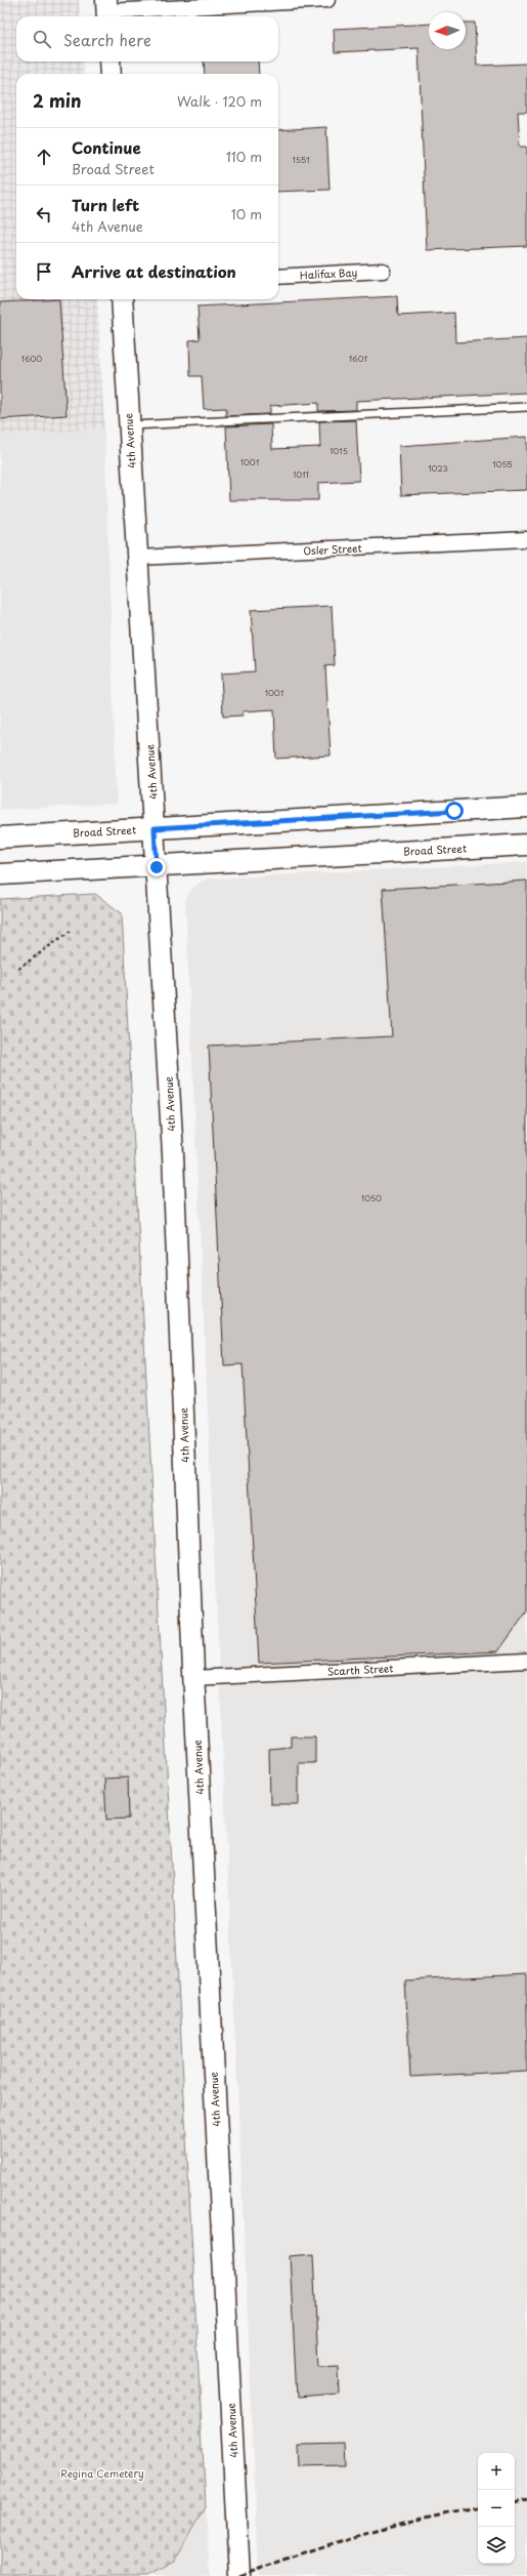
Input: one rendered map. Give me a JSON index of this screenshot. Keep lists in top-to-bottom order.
{
  "streets": {
    "main road": ["4th Avenue", "Broad Street"],
    "street": ["Halifax Bay", "Osler Street", "Scarth Street"]
  },
  "crossings": [
    ["4th Avenue", "Osler Street"],
    ["4th Avenue", "Broad Street"],
    ["4th Avenue", "Scarth Street"]
  ],
  "parks": ["Regina Cemetery"],
  "house_numbers": [
    "1551",
    "1600",
    "1601",
    "1015",
    "1001",
    "1055",
    "1023",
    "1011",
    "1001",
    "1050"
  ],
  "north": "left",
  "page": {
    "search": "Search here",
    "heading": ["2 min", "Walk · 120 m"],
    "list": [
      ["Continue", "Broad Street", "110 m"],
      ["Turn left", "4th Avenue", "10 m"],
      "Arrive at destination"
    ],
    "map_buttons": ["+", "−"]
  }
}
